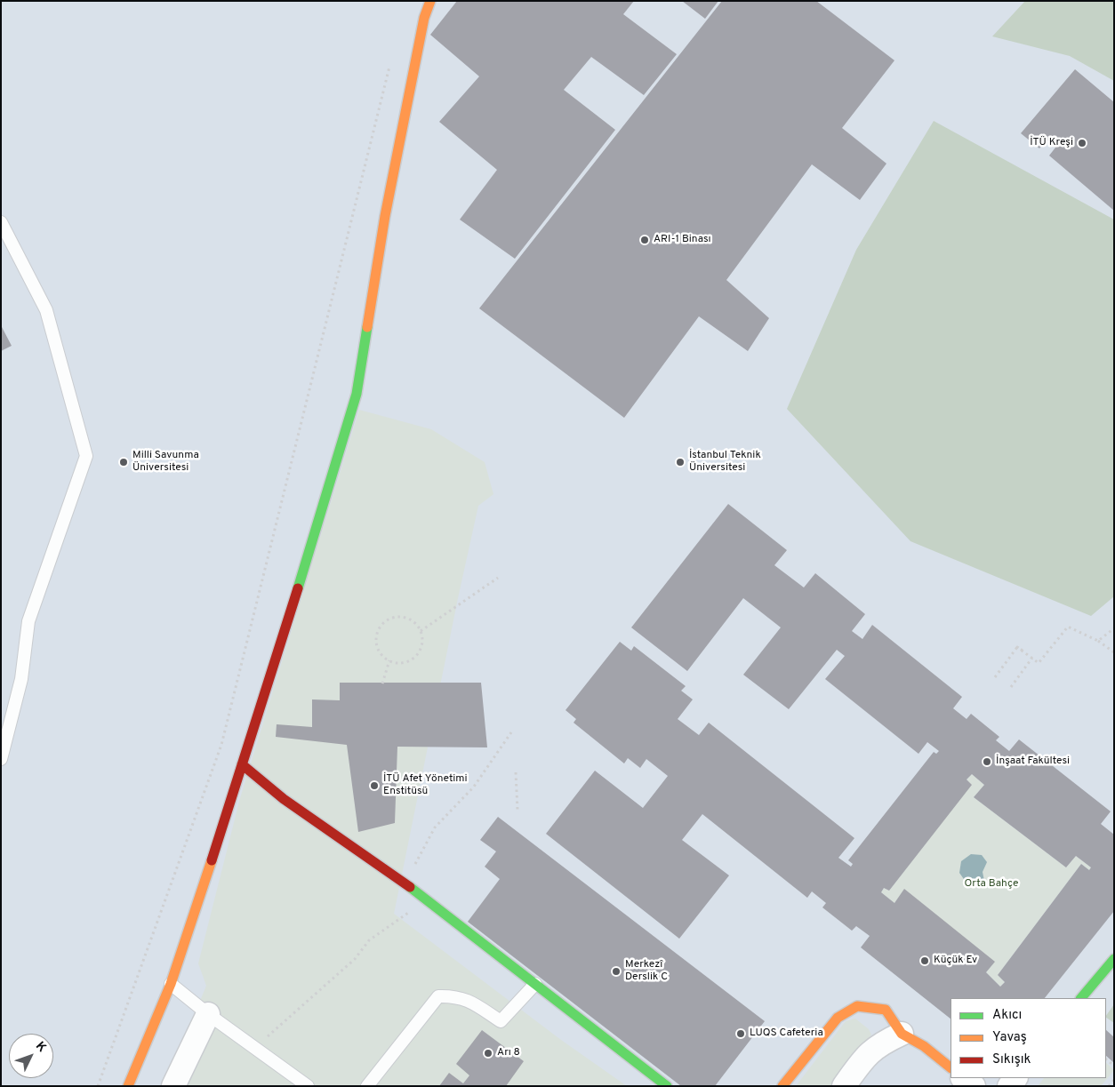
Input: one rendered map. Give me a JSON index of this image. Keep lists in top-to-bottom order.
{
  "parks": ["Orta Bahçe"],
  "places": [
    "İTÜ Kreşi",
    "ARI-1 Binası",
    "Milli Savunma Üniversitesi",
    "İstanbul Teknik Üniversitesi",
    "İnşaat Fakültesi",
    "İTÜ Afet Yönetimi Enstitüsü",
    "Küçük Ev",
    "Merkezî Derslik C",
    "LUQS Cafeteria",
    "Arı 8"
  ],
  "legend": ["Akıcı", "Yavaş", "Sıkışık"],
  "north": "top right"
}
